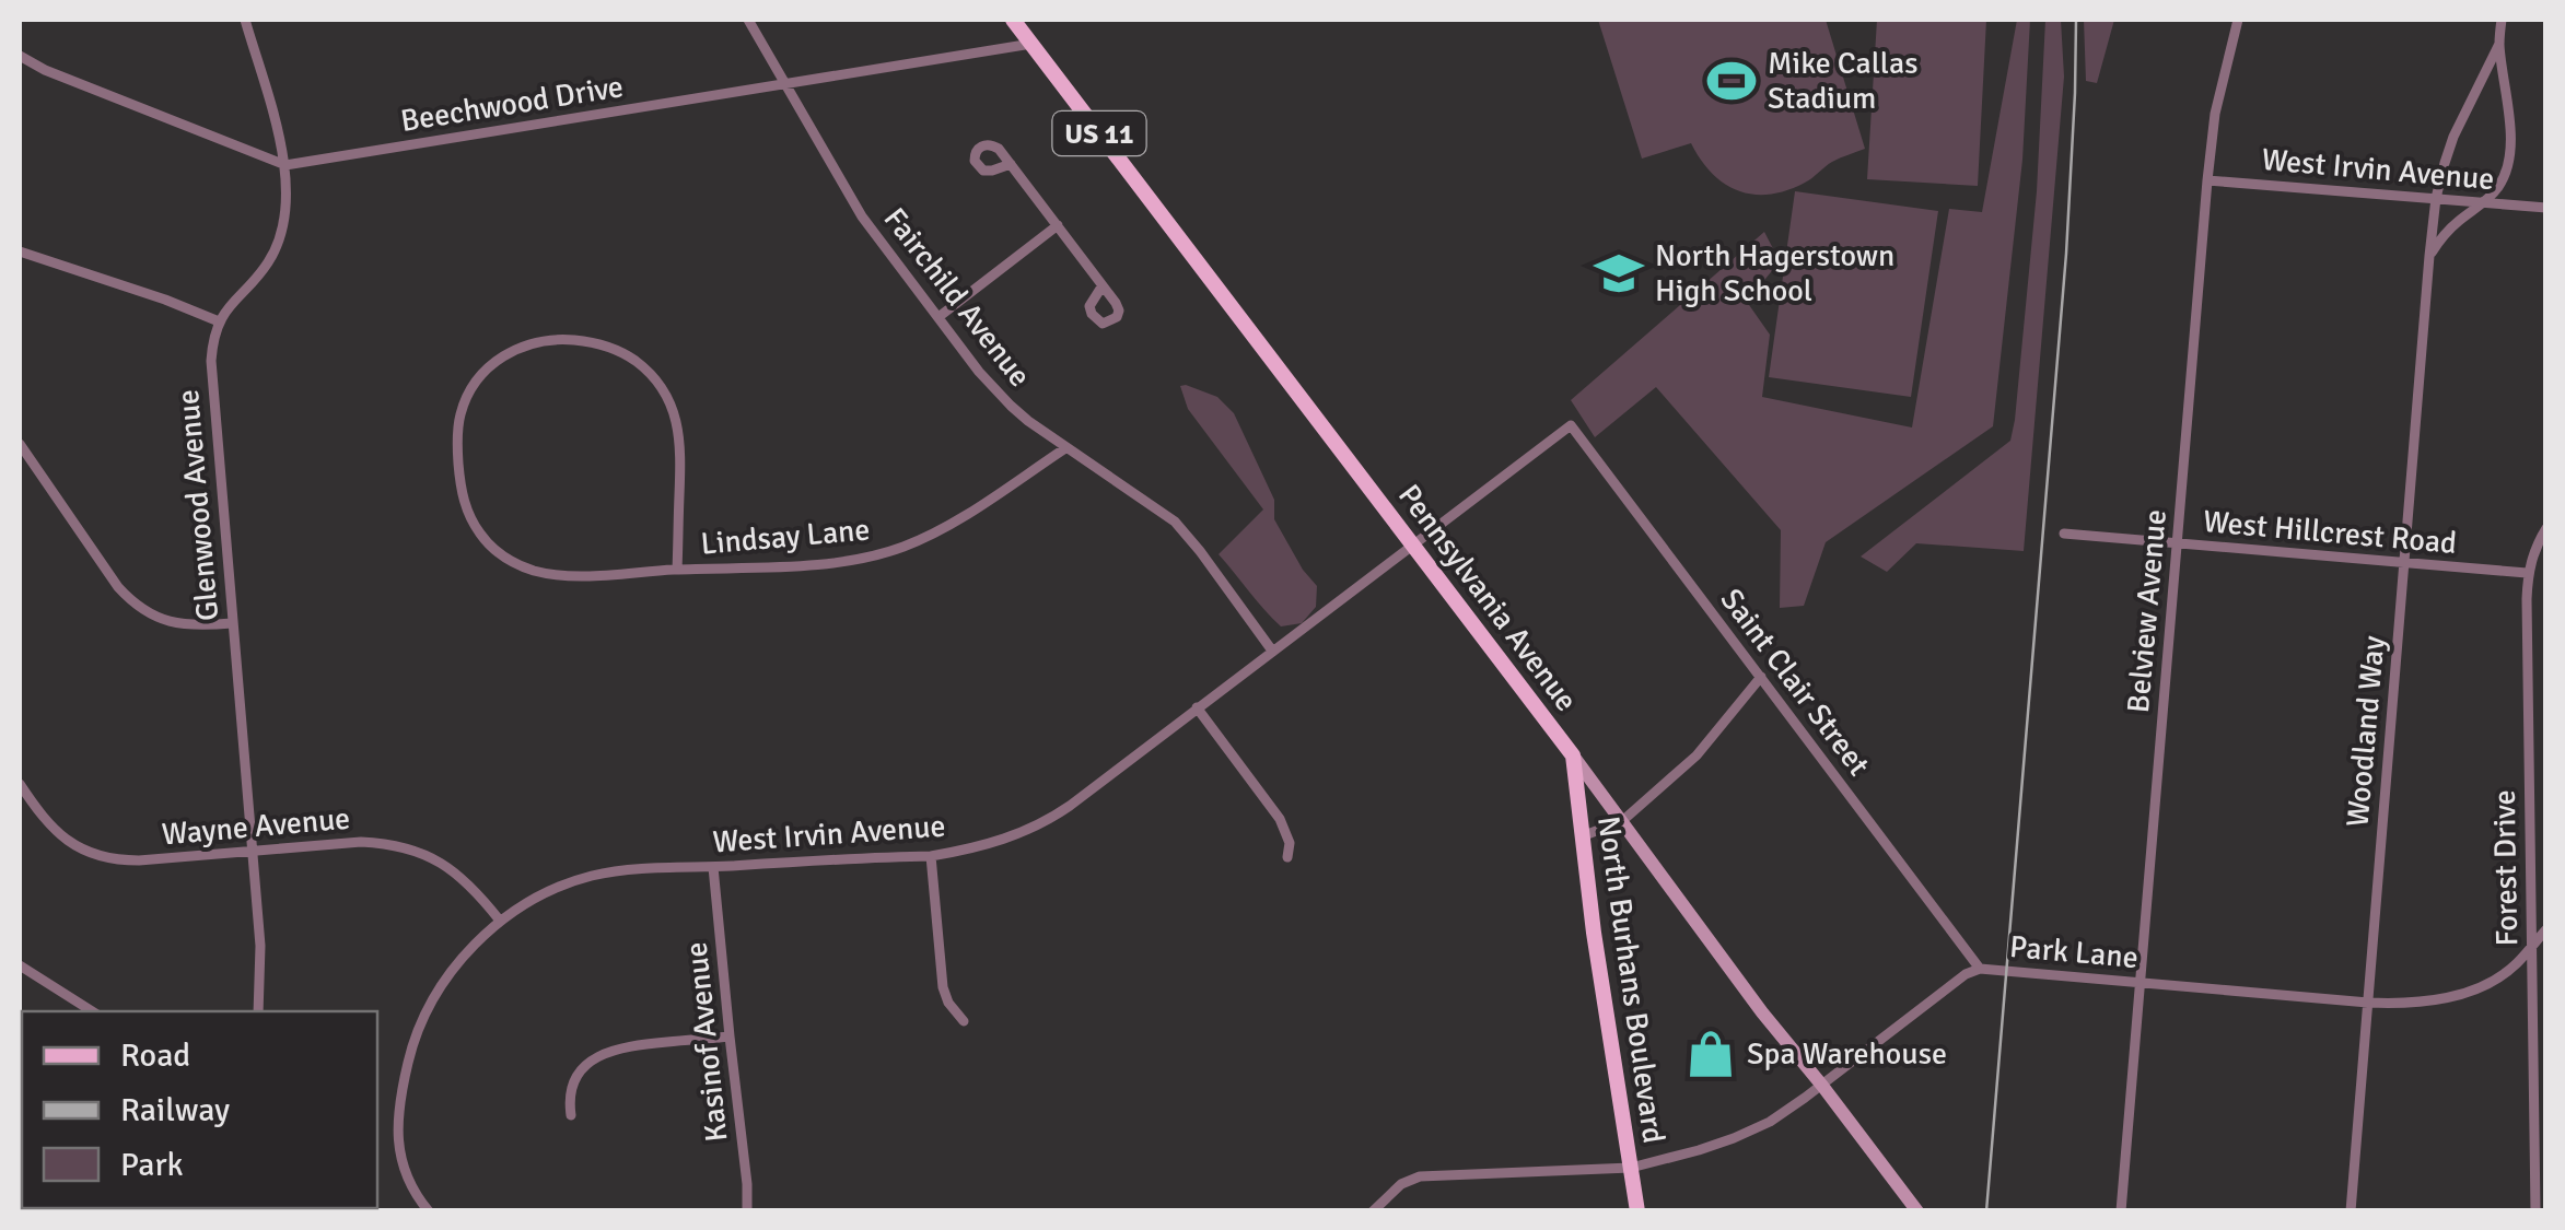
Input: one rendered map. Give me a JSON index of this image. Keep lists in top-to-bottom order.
{
  "streets": {
    "main road": ["US 11", "Pennsylvania Avenue", "North Burhans Boulevard"],
    "street": [
      "Beechwood Drive",
      "West Irvin Avenue",
      "Fairchild Avenue",
      "Glenwood Avenue",
      "West Hillcrest Road",
      "Lindsay Lane",
      "Belview Avenue",
      "Saint Clair Street",
      "Woodland Way",
      "Wayne Avenue",
      "Forest Drive",
      "Park Lane",
      "Kasinof Avenue"
    ]
  },
  "crossings": [
    ["Beechwood Drive", "Fairchild Avenue"],
    ["Beechwood Drive", "Pennsylvania Avenue"],
    ["West Irvin Avenue", "Fairchild Avenue"],
    ["West Irvin Avenue", "Pennsylvania Avenue"],
    ["West Irvin Avenue", "Belview Avenue"],
    ["West Irvin Avenue", "Saint Clair Street"],
    ["West Irvin Avenue", "Woodland Way"],
    ["West Irvin Avenue", "Wayne Avenue"],
    ["West Irvin Avenue", "Kasinof Avenue"],
    ["Fairchild Avenue", "Lindsay Lane"],
    ["Glenwood Avenue", "Wayne Avenue"],
    ["West Hillcrest Road", "Belview Avenue"],
    ["West Hillcrest Road", "Woodland Way"],
    ["West Hillcrest Road", "Forest Drive"],
    ["Pennsylvania Avenue", "Park Lane"],
    ["Pennsylvania Avenue", "North Burhans Boulevard"],
    ["Belview Avenue", "Park Lane"],
    ["Saint Clair Street", "Park Lane"],
    ["Woodland Way", "Park Lane"],
    ["Forest Drive", "Park Lane"],
    ["Park Lane", "North Burhans Boulevard"]
  ],
  "places": {
    "sports": ["Mike Callas Stadium"],
    "school or university": ["North Hagerstown High School"],
    "shop": ["Spa Warehouse"]
  },
  "legend": ["Road", "Railway", "Park"]
}
